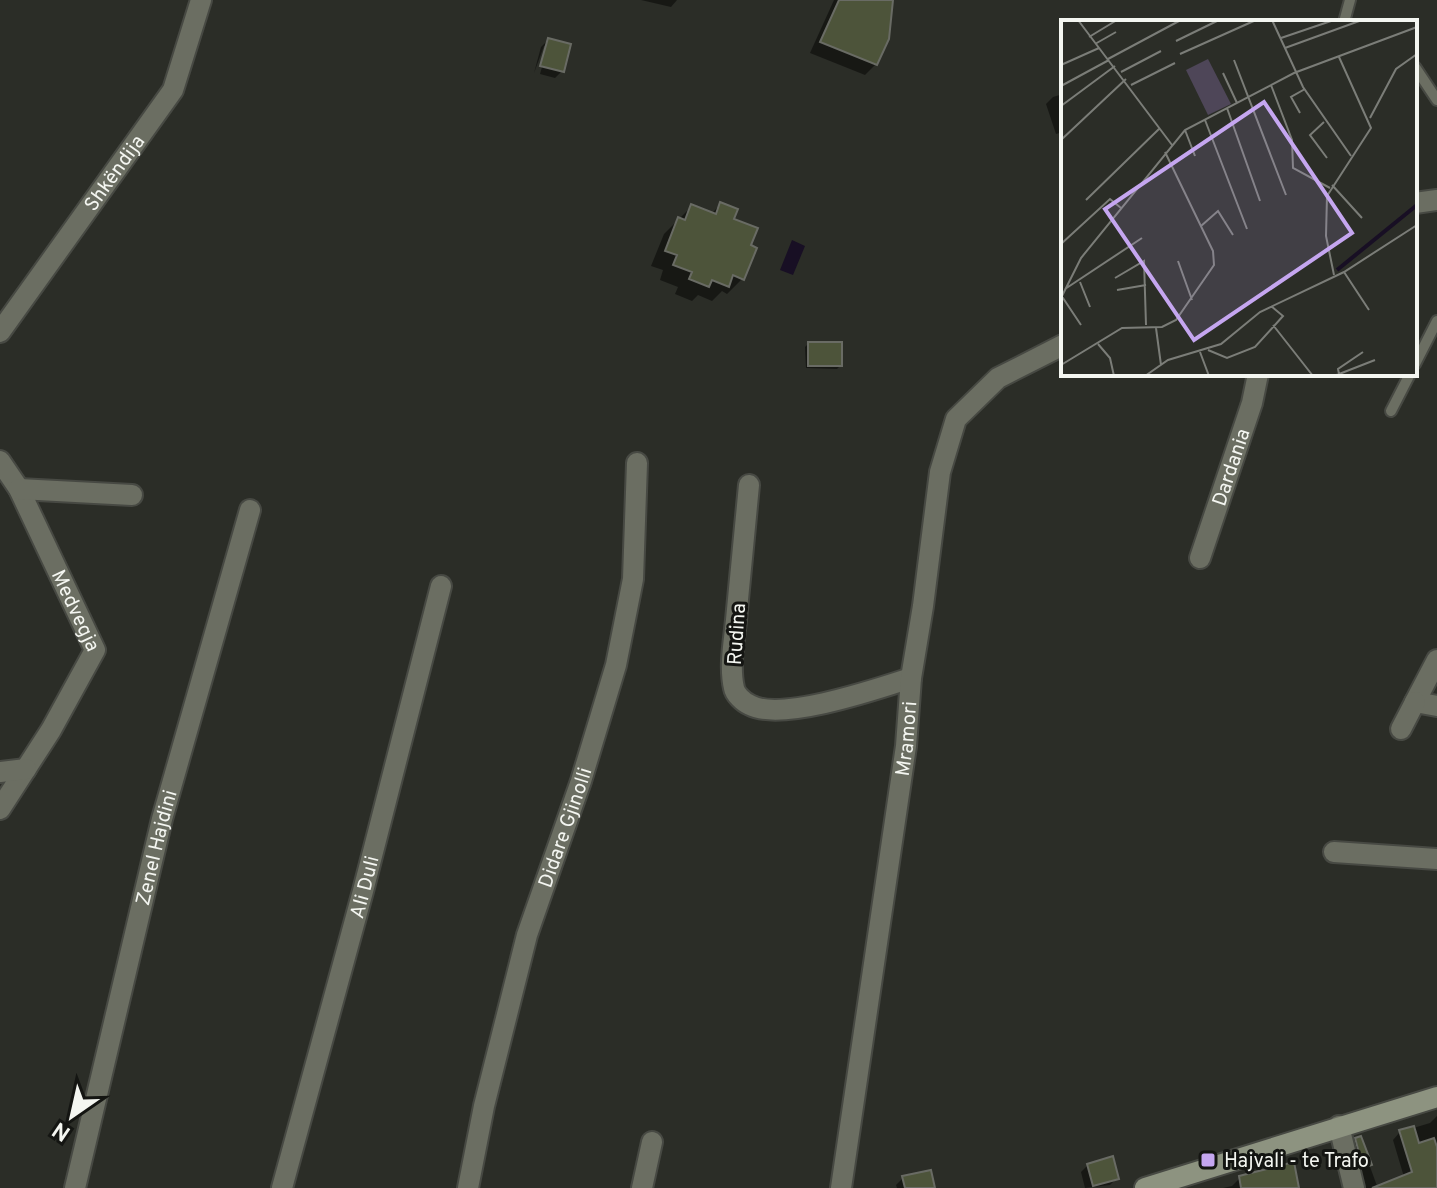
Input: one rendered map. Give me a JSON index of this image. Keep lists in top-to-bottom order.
{
  "streets": {
    "street": [
      "Shkëndija",
      "Dardania",
      "Medvegja",
      "Rudina",
      "Mramori",
      "Didare Gjinolli",
      "Zenel Hajdini",
      "Ali Duli"
    ]
  },
  "crossings": [
    ["Rudina", "Mramori"]
  ],
  "places": {
    "transit": ["Hajvali - te Trafo"]
  },
  "north": "bottom left"
}
